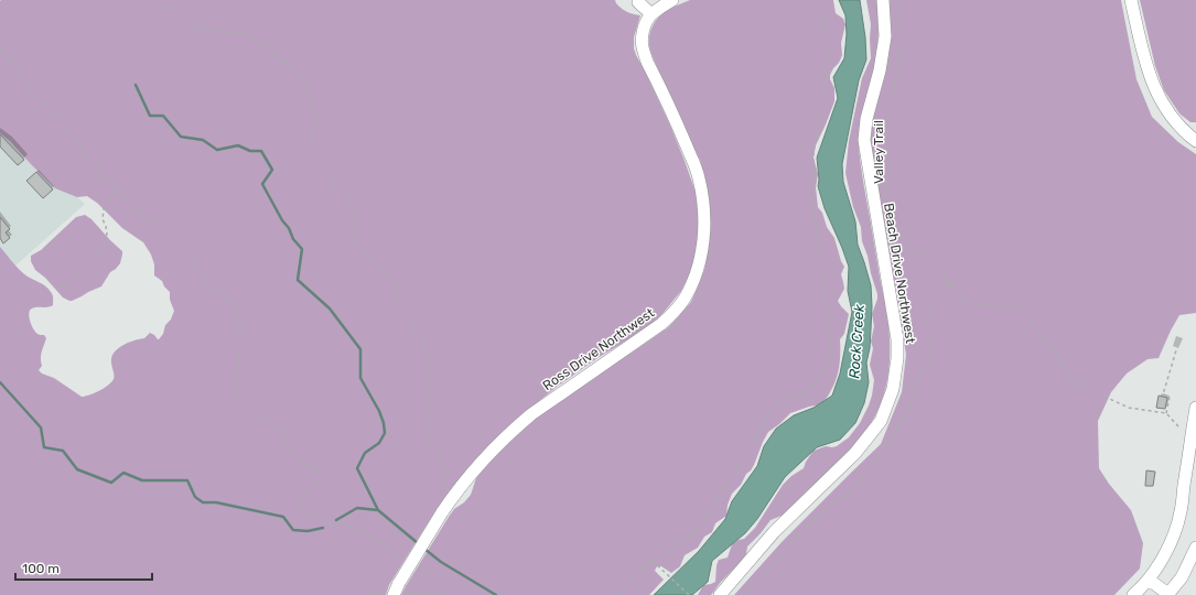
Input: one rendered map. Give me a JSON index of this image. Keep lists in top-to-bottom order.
{
  "streets": {
    "street": ["Beach Drive Northwest", "Ross Drive Northwest"],
    "path": ["Valley Trail"]
  },
  "water": ["Rock Creek"],
  "scale_bar": "100 m"
}
